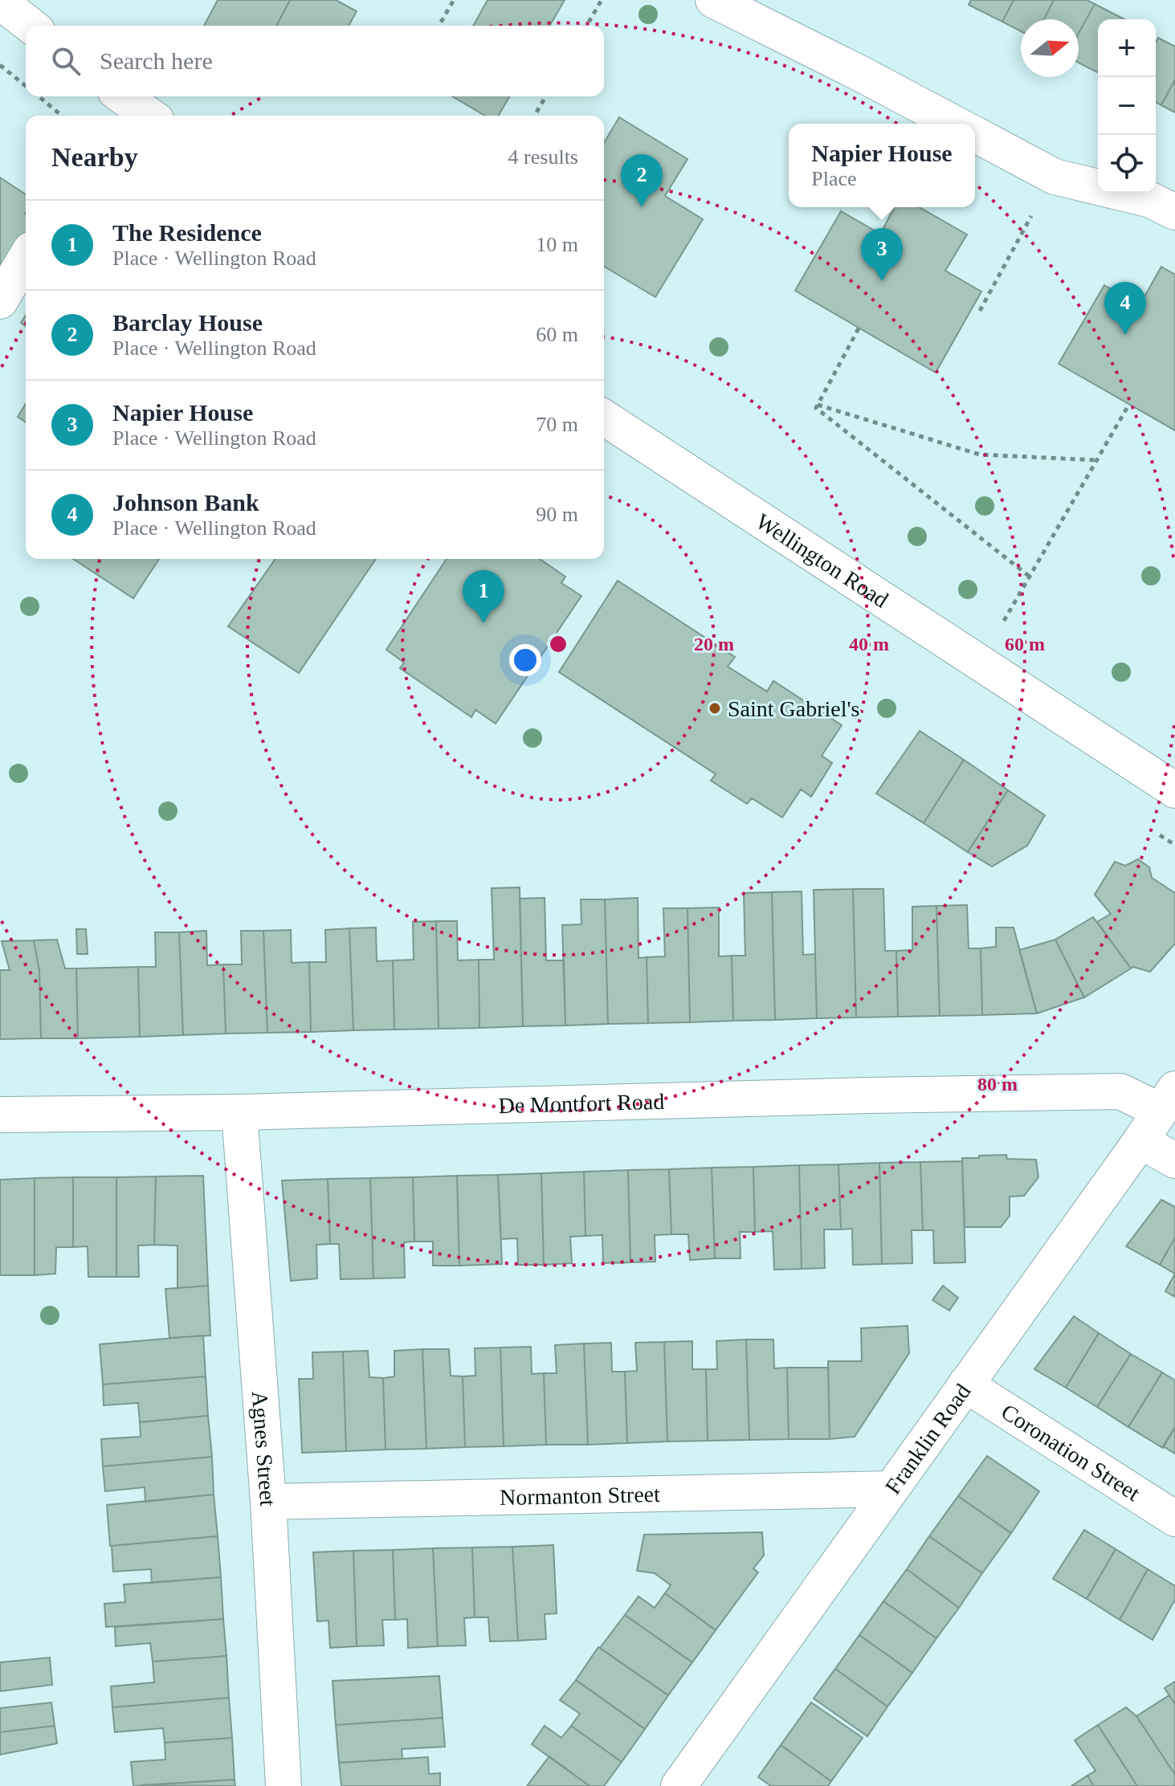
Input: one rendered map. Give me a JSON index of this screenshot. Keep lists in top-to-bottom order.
{
  "streets": {
    "street": [
      "Wellington Road",
      "De Montfort Road",
      "Franklin Road",
      "Agnes Street",
      "Coronation Street",
      "Normanton Street"
    ]
  },
  "crossings": [
    ["De Montfort Road", "Franklin Road"],
    ["De Montfort Road", "Agnes Street"],
    ["Franklin Road", "Coronation Street"],
    ["Franklin Road", "Normanton Street"],
    ["Agnes Street", "Normanton Street"]
  ],
  "places": ["Saint Gabriel's"],
  "north": "right",
  "page": {
    "map_buttons": ["+", "−"],
    "search": "Search here",
    "heading": ["Nearby", "4 results"],
    "popup": ["Napier House", "Place"],
    "pins": [
      "2",
      "3",
      "4",
      "1"
    ],
    "list": [
      {
        "mark": "1",
        "name": "The Residence",
        "note": "Place · Wellington Road",
        "value": "10 m"
      },
      {
        "mark": "2",
        "name": "Barclay House",
        "note": "Place · Wellington Road",
        "value": "60 m"
      },
      {
        "mark": "3",
        "name": "Napier House",
        "note": "Place · Wellington Road",
        "value": "70 m"
      },
      {
        "mark": "4",
        "name": "Johnson Bank",
        "note": "Place · Wellington Road",
        "value": "90 m"
      }
    ]
  },
  "rings": [
    "20 m",
    "40 m",
    "60 m",
    "80 m"
  ]
}
